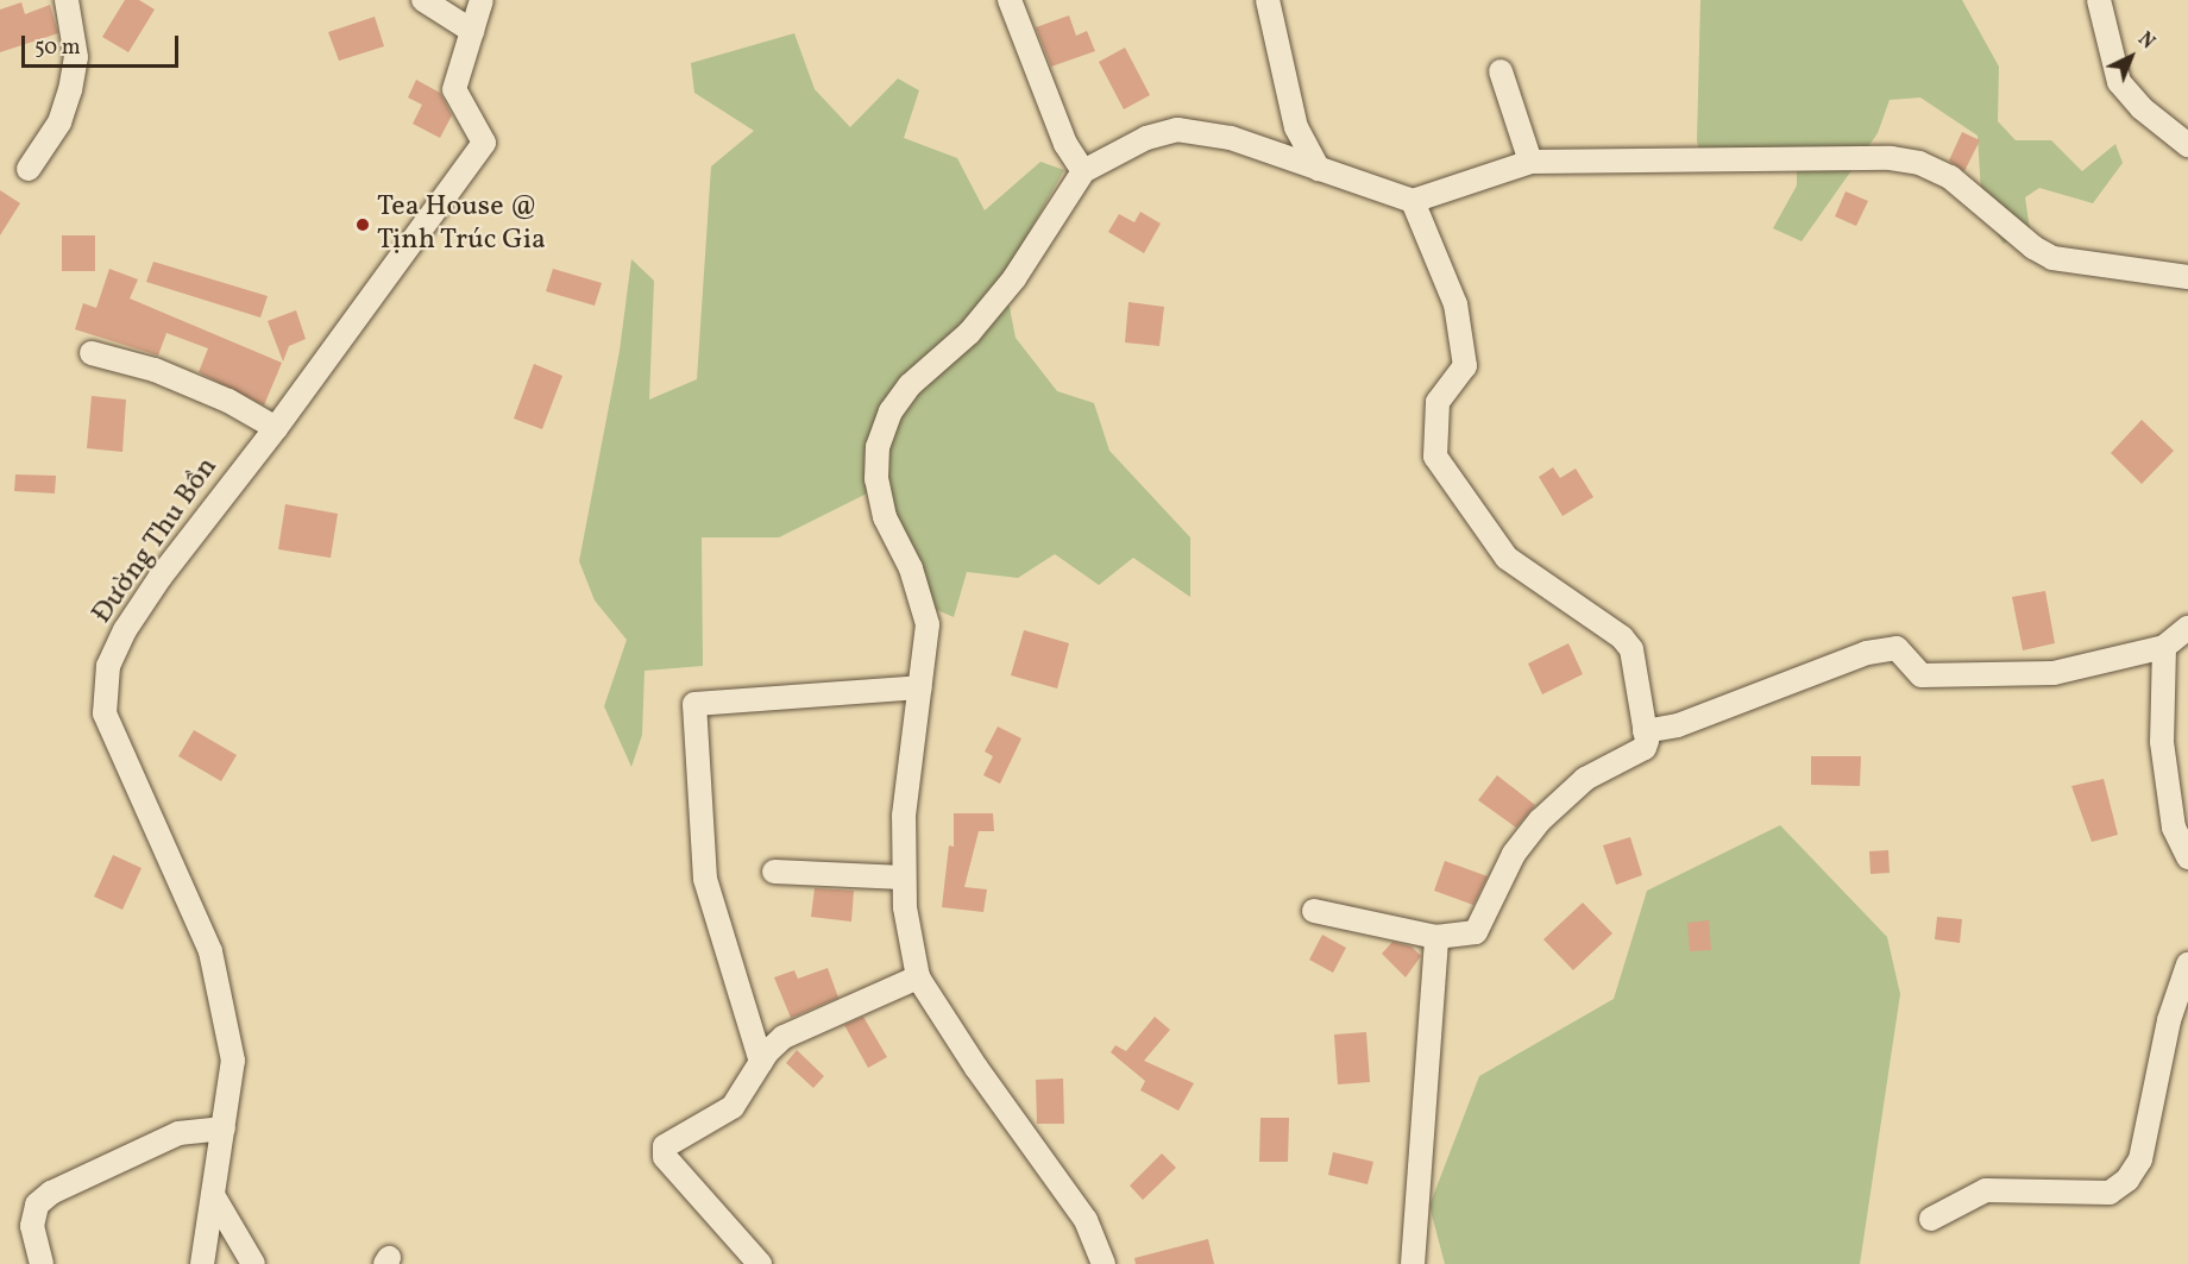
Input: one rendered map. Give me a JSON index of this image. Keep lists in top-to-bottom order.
{
  "streets": {
    "street": ["Đường Thu Bồn"]
  },
  "places": ["Tea House @ Tịnh Trúc Gia"],
  "scale_bar": "50 m",
  "north": "top right"
}
